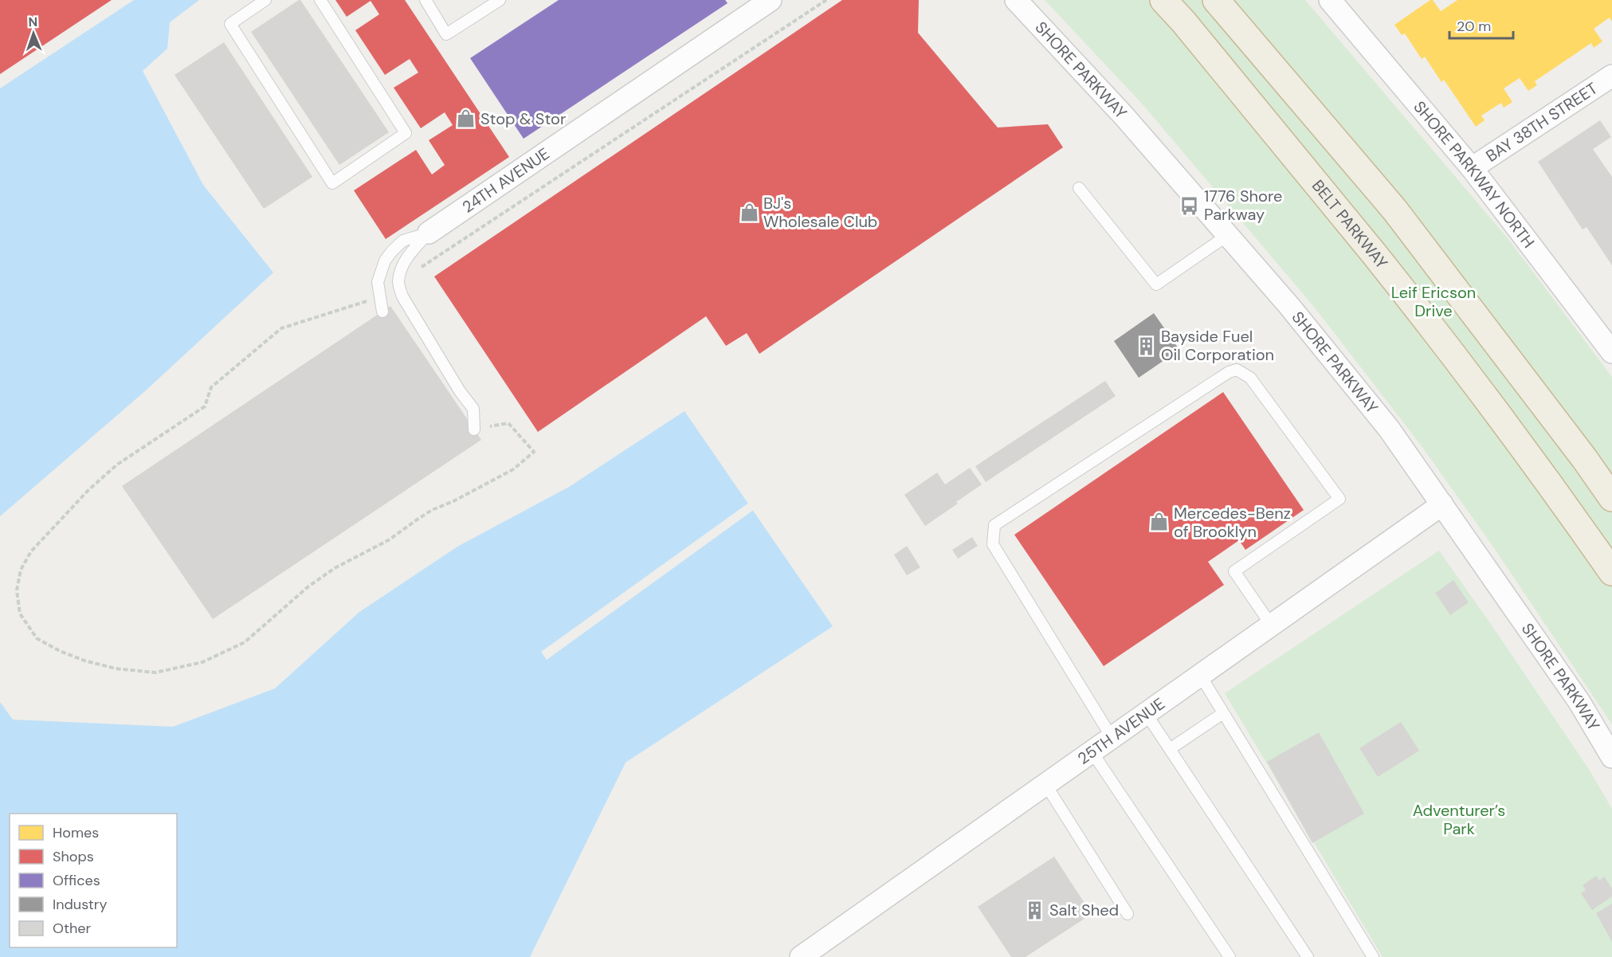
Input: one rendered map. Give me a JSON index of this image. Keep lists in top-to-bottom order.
{
  "streets": {
    "highway": ["BELT PARKWAY"],
    "street": [
      "SHORE PARKWAY",
      "BAY 38TH STREET",
      "SHORE PARKWAY NORTH",
      "24TH AVENUE",
      "25TH AVENUE"
    ]
  },
  "crossings": [
    ["SHORE PARKWAY", "25TH AVENUE"],
    ["BAY 38TH STREET", "SHORE PARKWAY NORTH"]
  ],
  "parks": ["Leif Ericson Drive", "Adventurer’s Park"],
  "places": {
    "shop": ["Stop & Stor", "BJ's Wholesale Club", "Mercedes-Benz of Brooklyn"],
    "bus stop": ["1776 Shore Parkway"],
    "building": ["Bayside Fuel Oil Corporation", "Salt Shed"]
  },
  "legend": [
    "Homes",
    "Shops",
    "Offices",
    "Industry",
    "Other"
  ],
  "scale_bar": "20 m",
  "north": "top"
}
